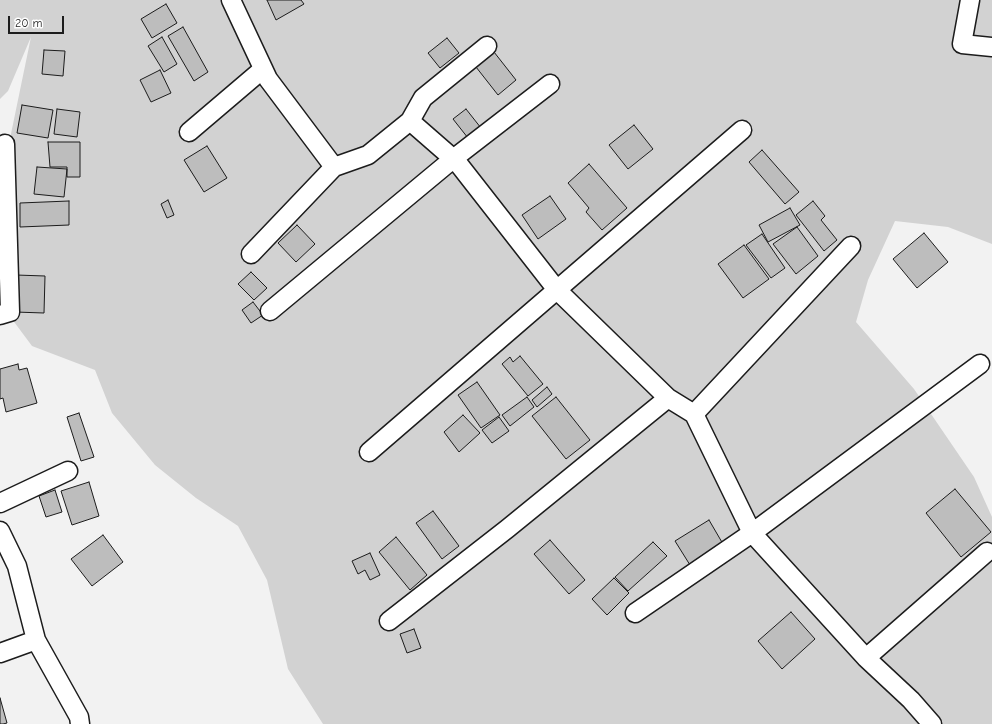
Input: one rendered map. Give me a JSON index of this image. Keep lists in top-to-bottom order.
{
  "scale_bar": "20 m"
}
